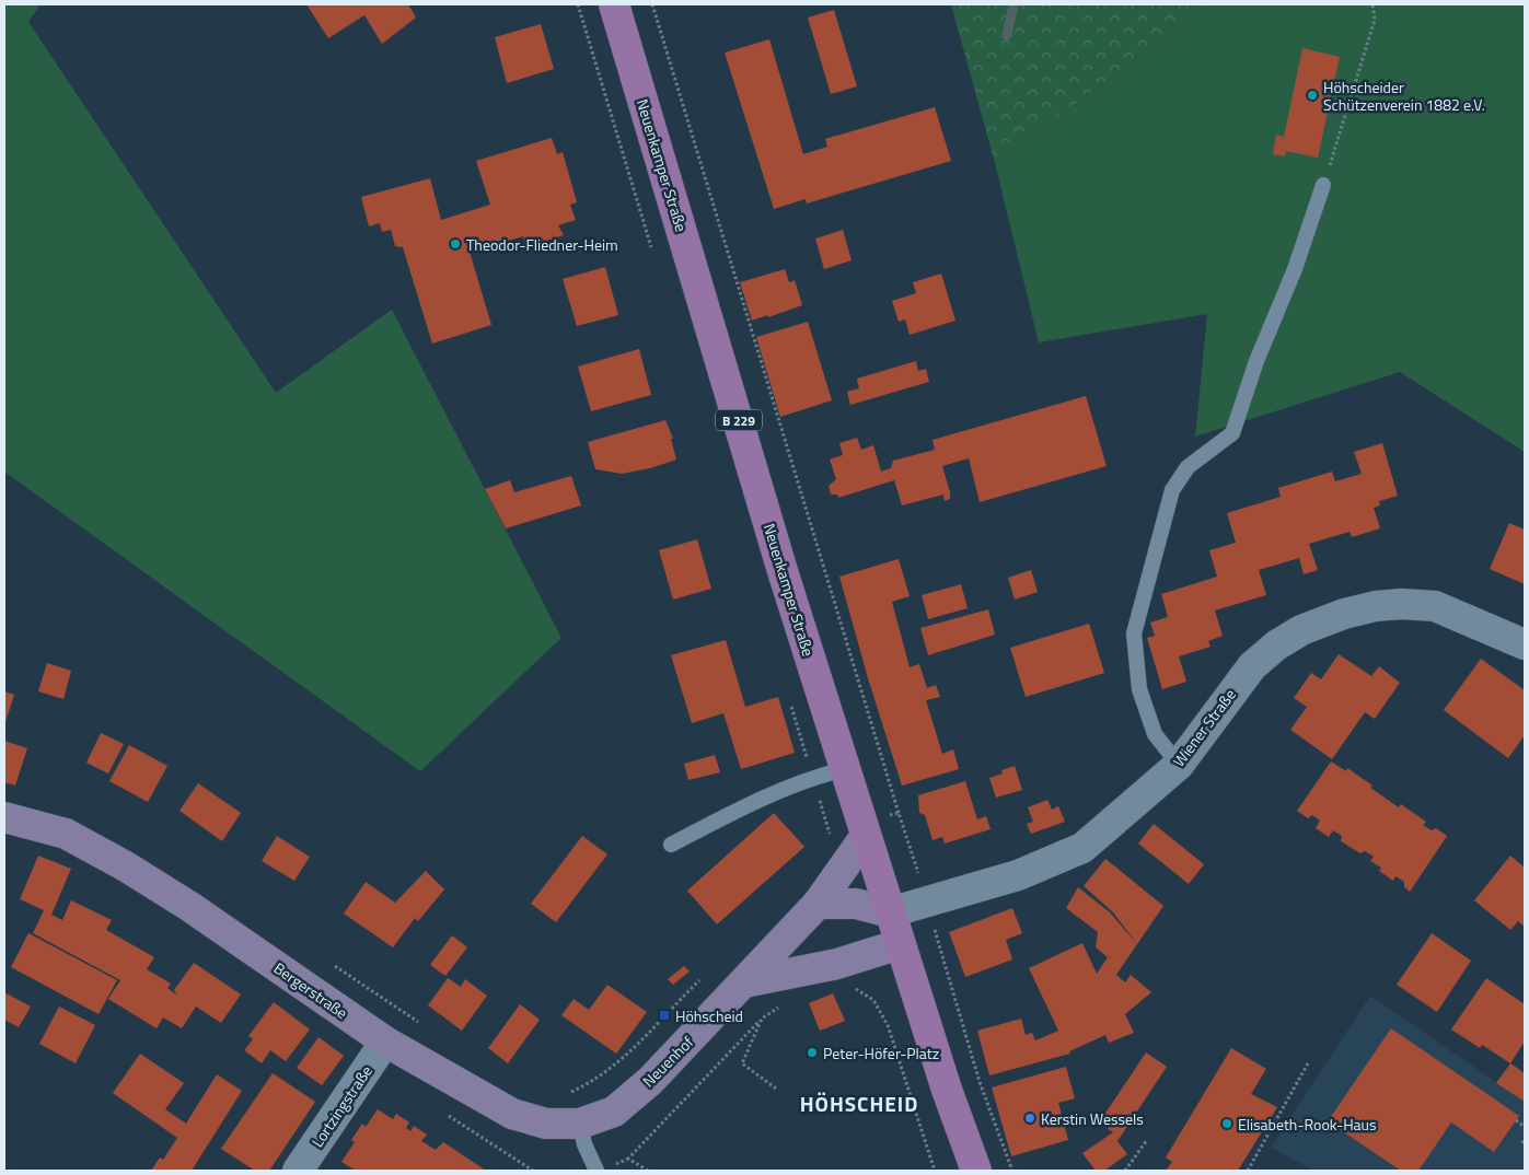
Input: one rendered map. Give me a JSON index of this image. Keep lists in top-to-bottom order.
{
  "streets": {
    "main road": ["Neuenkamper Straße", "B 229"],
    "street": [
      "Wiener Straße",
      "Bergerstraße",
      "Neuenhof",
      "Lortzingstraße"
    ]
  },
  "crossings": [
    ["Neuenkamper Straße", "Wiener Straße"],
    ["Neuenkamper Straße", "Neuenhof"],
    ["Bergerstraße", "Neuenhof"],
    ["Bergerstraße", "Lortzingstraße"]
  ],
  "districts": ["HÖHSCHEID"],
  "places": {
    "other": [
      "Höhscheider Schützenverein 1882 e.V.",
      "Theodor-Fliedner-Heim",
      "Peter-Höfer-Platz",
      "Kerstin Wessels",
      "Elisabeth-Rook-Haus"
    ],
    "transit": ["Höhscheid"]
  }
}
